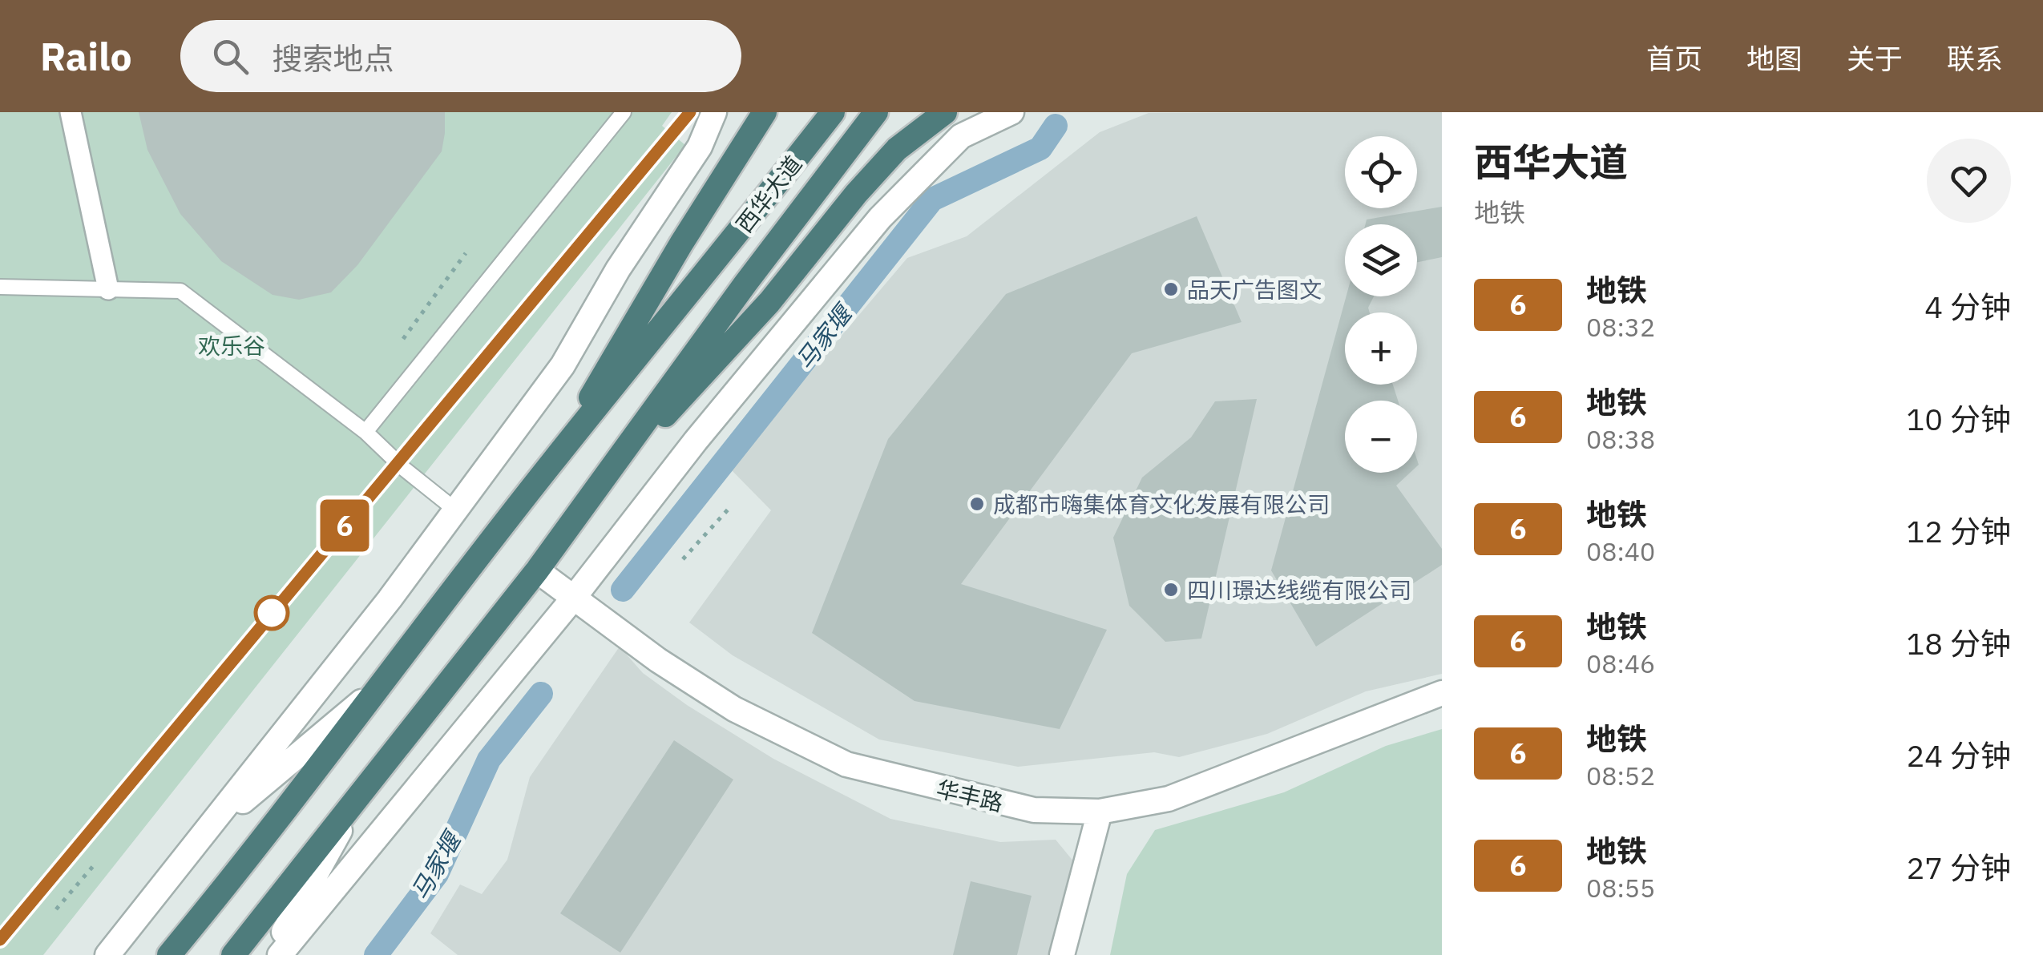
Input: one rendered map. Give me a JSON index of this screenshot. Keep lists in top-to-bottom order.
{
  "streets": {
    "highway": ["西华大道"],
    "street": ["华丰路"]
  },
  "crossings": [
    ["西华大道", "华丰路"]
  ],
  "water": ["马家堰"],
  "parks": ["欢乐谷"],
  "places": ["品天广告图文", "成都市嗨集体育文化发展有限公司", "四川璟达线缆有限公司"],
  "lines": ["metro line 6"],
  "page": {
    "header": "Railo",
    "search": "搜索地点",
    "nav": [
      "首页",
      "地图",
      "关于",
      "联系"
    ],
    "on_map": "6",
    "heading": ["西华大道", "地铁"],
    "map_buttons": ["+", "−"],
    "list": [
      {
        "mark": "6",
        "name": "地铁",
        "note": "08:32",
        "value": "4 分钟"
      },
      {
        "mark": "6",
        "name": "地铁",
        "note": "08:38",
        "value": "10 分钟"
      },
      {
        "mark": "6",
        "name": "地铁",
        "note": "08:40",
        "value": "12 分钟"
      },
      {
        "mark": "6",
        "name": "地铁",
        "note": "08:46",
        "value": "18 分钟"
      },
      {
        "mark": "6",
        "name": "地铁",
        "note": "08:52",
        "value": "24 分钟"
      },
      {
        "mark": "6",
        "name": "地铁",
        "note": "08:55",
        "value": "27 分钟"
      }
    ]
  }
}
